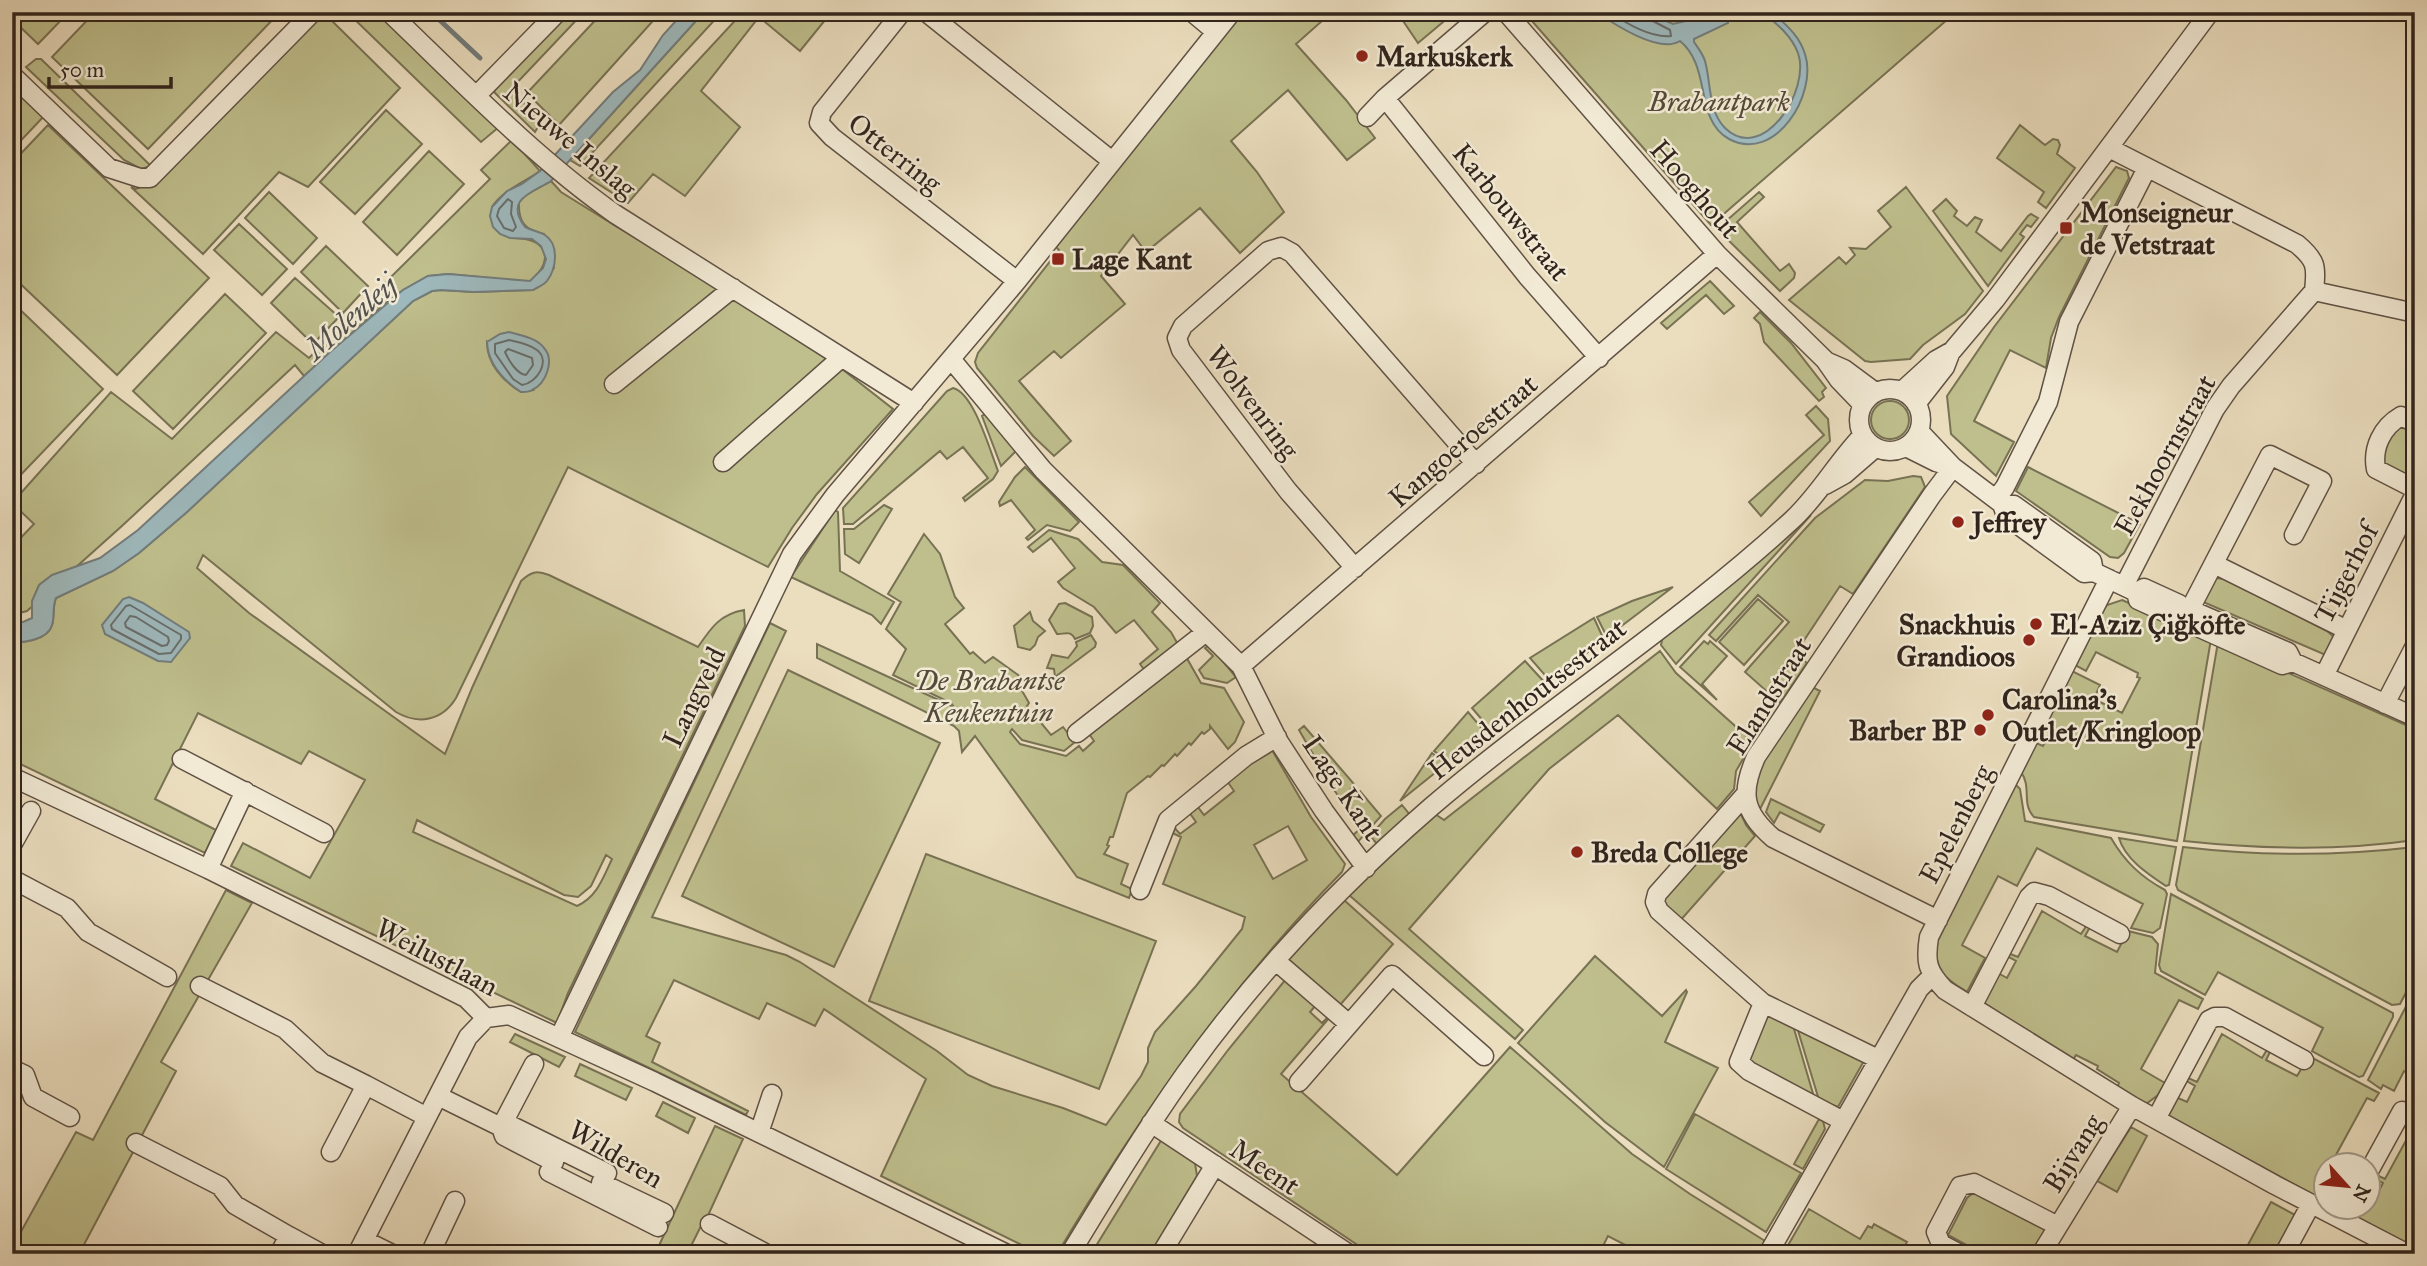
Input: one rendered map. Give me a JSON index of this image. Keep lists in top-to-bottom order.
{
  "streets": {
    "street": [
      "Nieuwe Inslag",
      "Otterring",
      "Hooghout",
      "Karbouwstraat",
      "Wolvenring",
      "Kangoeroestraat",
      "Eekhoornstraat",
      "Tijgerhof",
      "Elandstraat",
      "Langveld",
      "Heusdenhoutsestraat",
      "Lage Kant",
      "Epelenberg",
      "Weilustlaan",
      "Bijvang",
      "Wilderen",
      "Meent"
    ]
  },
  "crossings": [
    ["Nieuwe Inslag", "Langveld"],
    ["Hooghout", "Kangoeroestraat"],
    ["Hooghout", "Heusdenhoutsestraat"],
    ["Karbouwstraat", "Kangoeroestraat"],
    ["Wolvenring", "Kangoeroestraat"],
    ["Kangoeroestraat", "Lage Kant"],
    ["Eekhoornstraat", "Epelenberg"],
    ["Elandstraat", "Epelenberg"],
    ["Langveld", "Weilustlaan"],
    ["Heusdenhoutsestraat", "Lage Kant"],
    ["Heusdenhoutsestraat", "Meent"]
  ],
  "water": ["Molenleij"],
  "parks": ["Brabantpark", "De Brabantse Keukentuin"],
  "places": {
    "other": [
      "Markuskerk",
      "Jeffrey",
      "El-Aziz Çiğköfte",
      "Snackhuis Grandioos",
      "Carolina's Outlet/Kringloop",
      "Barber BP",
      "Breda College"
    ],
    "transit": ["Monseigneur de Vetstraat", "Lage Kant"]
  },
  "scale_bar": "50 m",
  "north": "bottom right"
}
